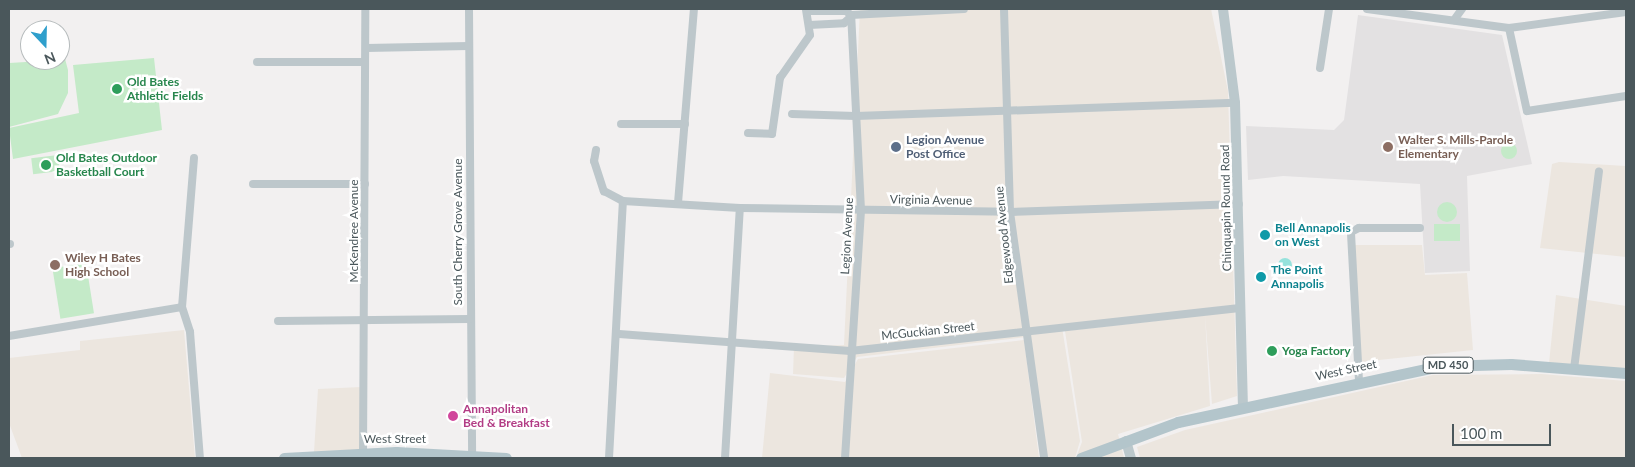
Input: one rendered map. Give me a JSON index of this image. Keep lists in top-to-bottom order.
{
  "streets": {
    "main road": ["Chinquapin Round Road", "MD 450", "West Street"],
    "street": [
      "Virginia Avenue",
      "McKendree Avenue",
      "South Cherry Grove Avenue",
      "Edgewood Avenue",
      "Legion Avenue",
      "McGuckian Street"
    ]
  },
  "crossings": [
    ["Virginia Avenue", "Chinquapin Round Road"],
    ["Virginia Avenue", "Edgewood Avenue"],
    ["Virginia Avenue", "Legion Avenue"],
    ["Chinquapin Round Road", "McGuckian Street"],
    ["Chinquapin Round Road", "West Street"],
    ["McKendree Avenue", "West Street"],
    ["South Cherry Grove Avenue", "West Street"],
    ["Edgewood Avenue", "McGuckian Street"],
    ["Legion Avenue", "McGuckian Street"]
  ],
  "places": [
    "Old Bates Athletic Fields",
    "Legion Avenue Post Office",
    "Walter S. Mills-Parole Elementary",
    "Old Bates Outdoor Basketball Court",
    "Bell Annapolis on West",
    "Wiley H Bates High School",
    "The Point Annapolis",
    "Yoga Factory",
    "Annapolitan Bed & Breakfast"
  ],
  "scale_bar": "100 m",
  "north": "bottom"
}
